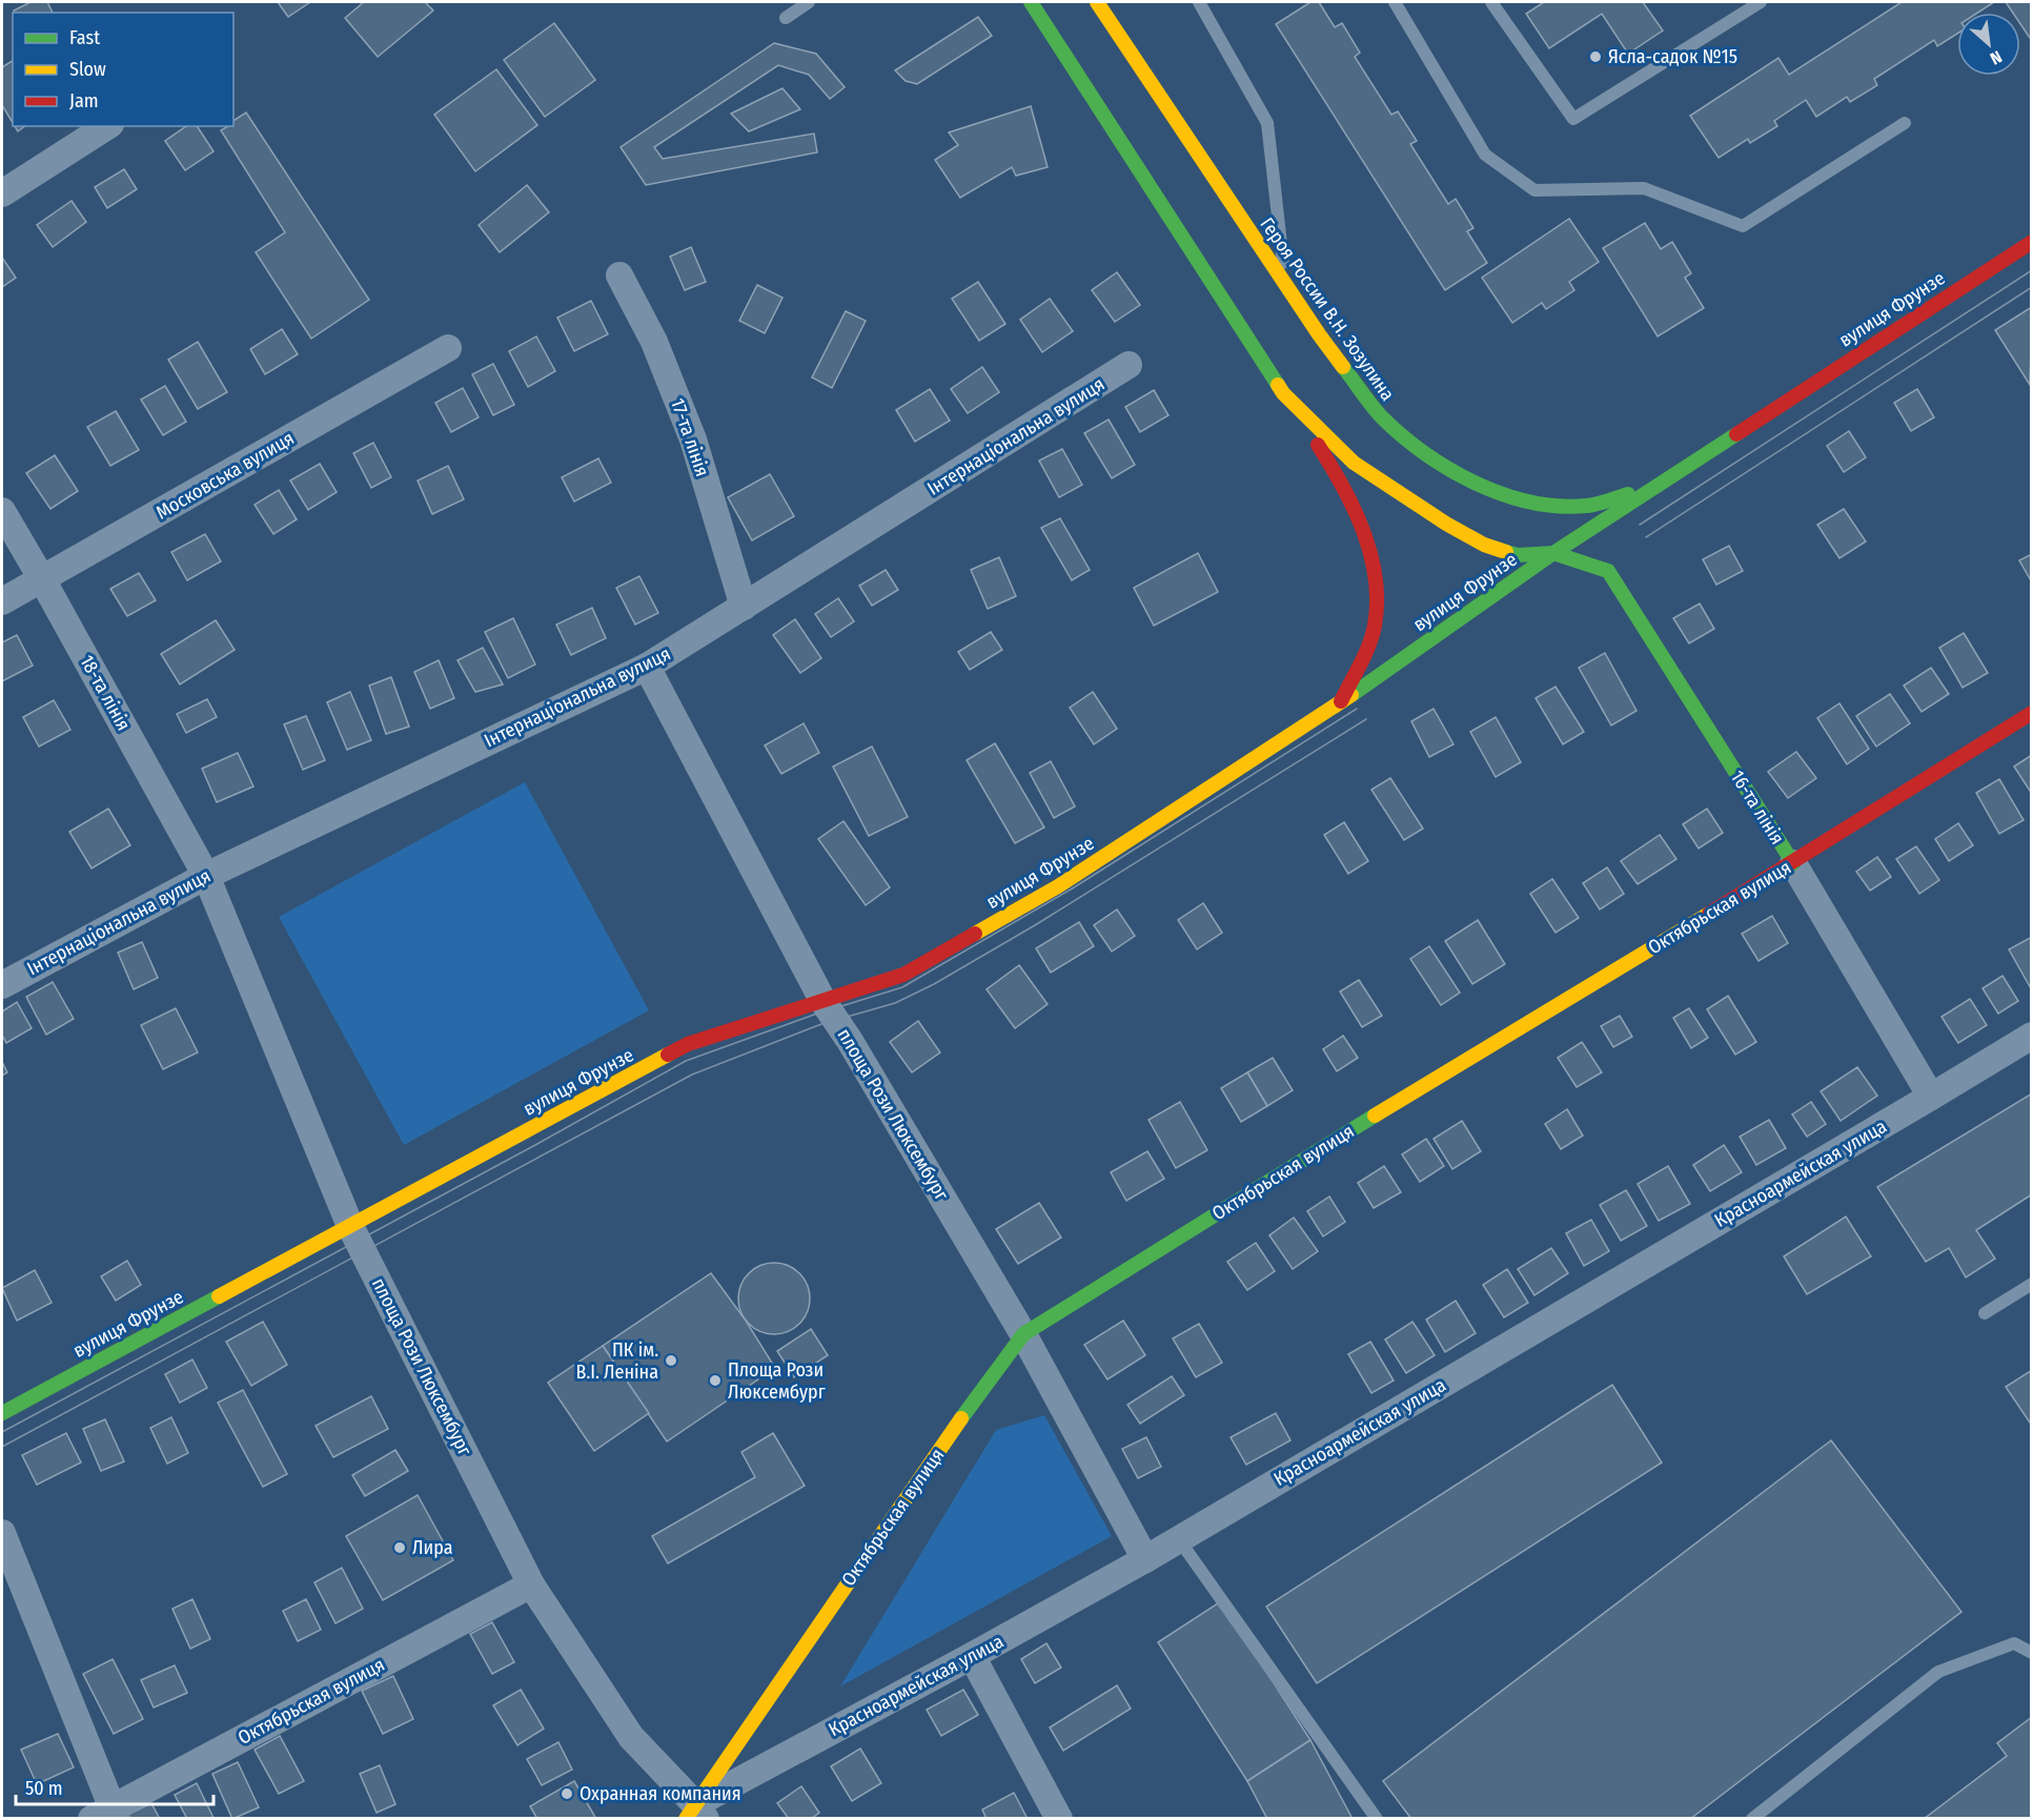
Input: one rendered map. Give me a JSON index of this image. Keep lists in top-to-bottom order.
{
  "streets": {
    "street": [
      "Героя России В.Н. Зозулина",
      "вулиця Фрунзе",
      "Інтернаціональна вулиця",
      "17-та лінія",
      "Московська вулиця",
      "18-та лінія",
      "16-та лінія",
      "Октябрьская вулиця",
      "площа Рози Люксембург",
      "Красноармейская улица"
    ]
  },
  "crossings": [
    ["Героя России В.Н. Зозулина", "вулиця Фрунзе"],
    ["вулиця Фрунзе", "16-та лінія"],
    ["вулиця Фрунзе", "площа Рози Люксембург"],
    ["Інтернаціональна вулиця", "17-та лінія"],
    ["Інтернаціональна вулиця", "18-та лінія"],
    ["Інтернаціональна вулиця", "площа Рози Люксембург"],
    ["Московська вулиця", "18-та лінія"],
    ["18-та лінія", "площа Рози Люксембург"],
    ["16-та лінія", "Октябрьская вулиця"],
    ["16-та лінія", "Красноармейская улица"],
    ["Октябрьская вулиця", "площа Рози Люксембург"],
    ["Октябрьская вулиця", "Красноармейская улица"],
    ["площа Рози Люксембург", "Красноармейская улица"]
  ],
  "places": [
    "Ясла-садок №15",
    "ПК ім. В.І. Леніна",
    "Площа Рози Люксембург",
    "Лира",
    "Охранная компания"
  ],
  "legend": ["Fast", "Slow", "Jam"],
  "scale_bar": "50 m",
  "north": "bottom right"
}
